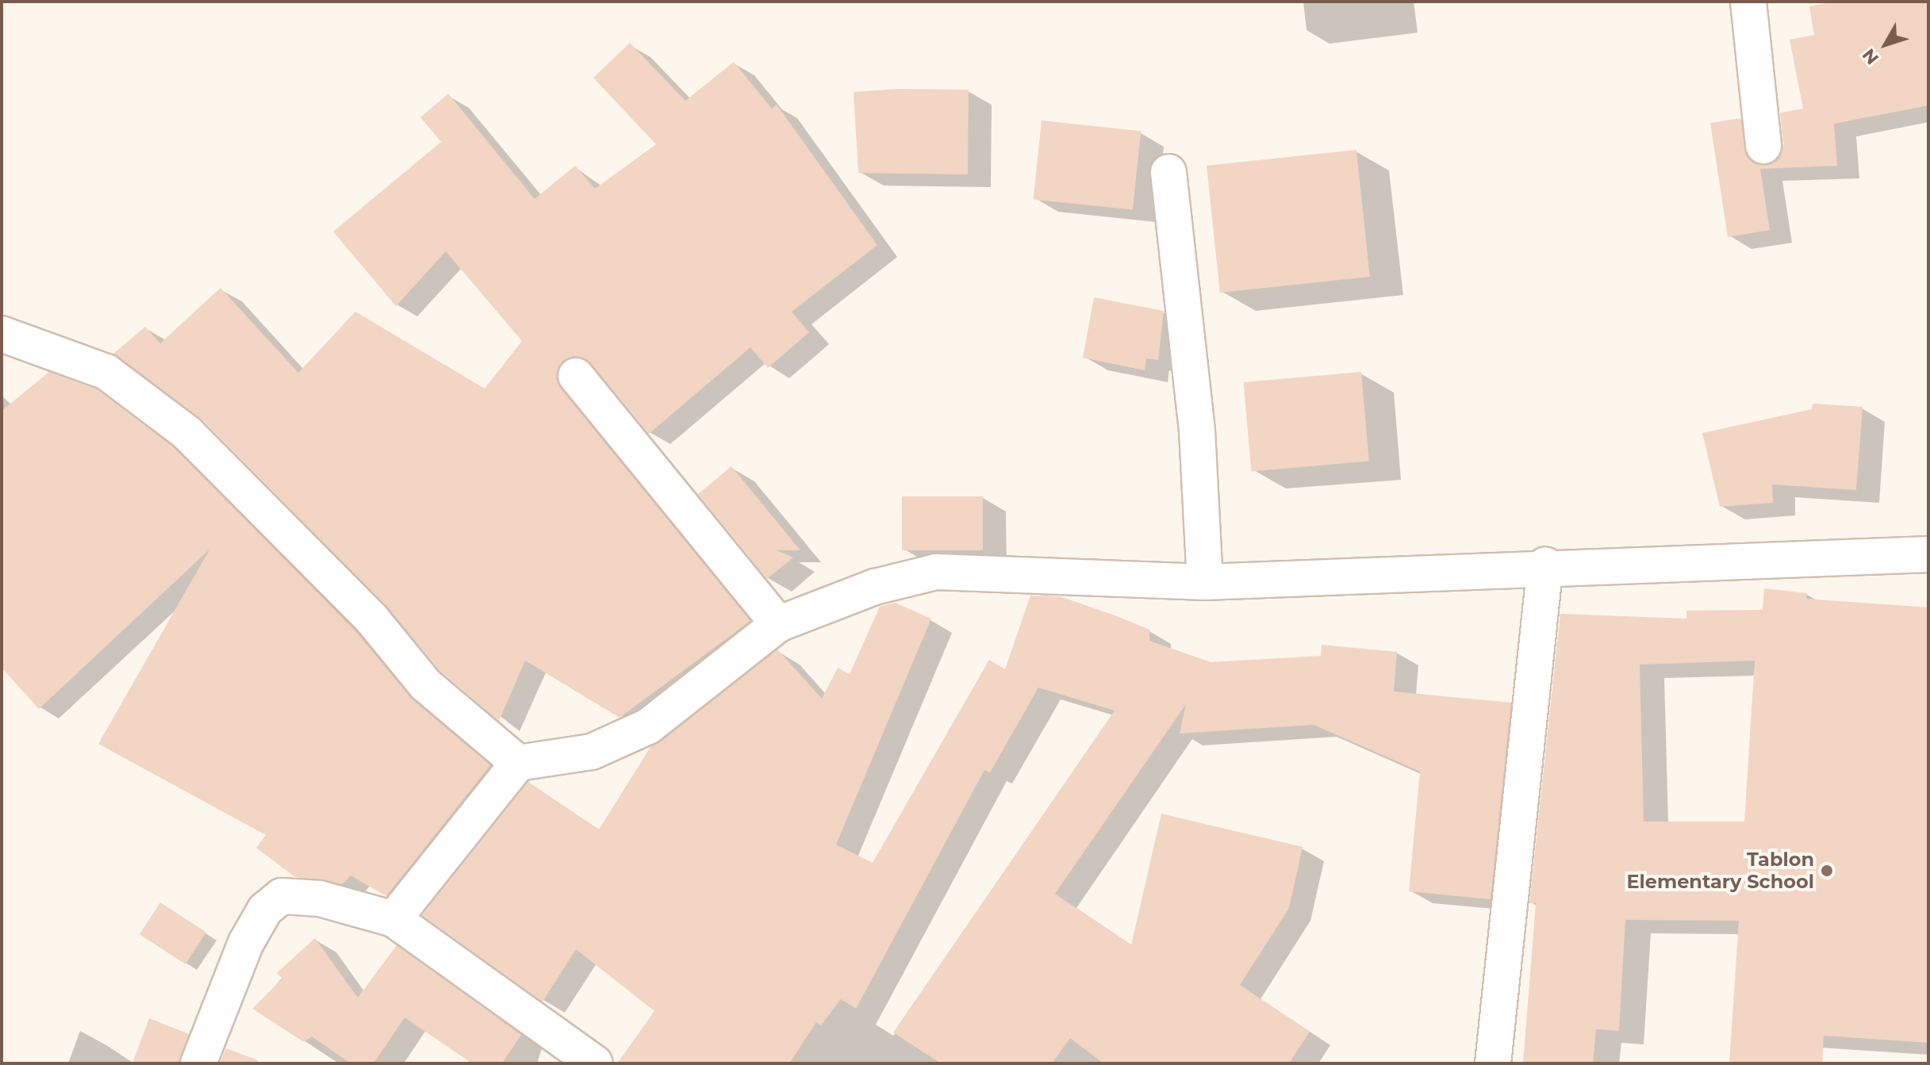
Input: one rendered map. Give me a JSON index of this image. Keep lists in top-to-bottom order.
{
  "places": ["Tablon Elementary School"],
  "north": "bottom left"
}
